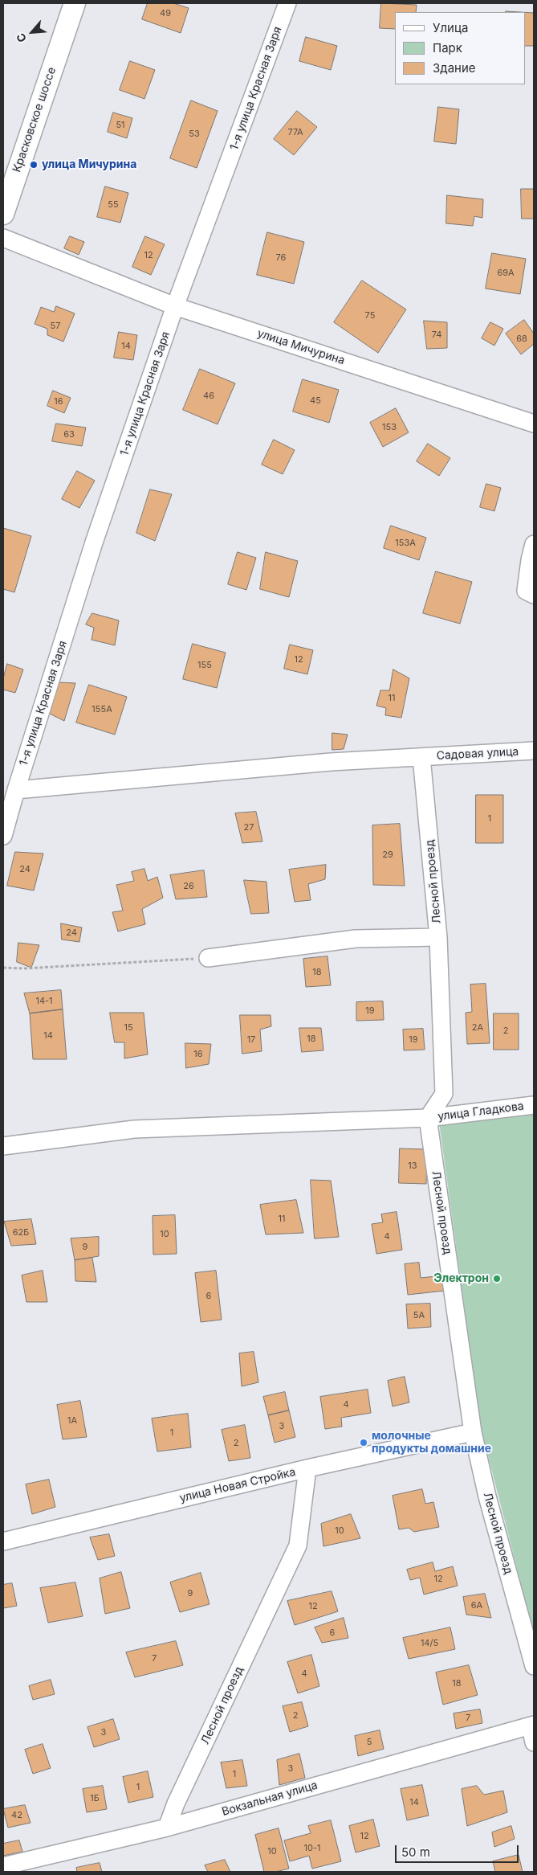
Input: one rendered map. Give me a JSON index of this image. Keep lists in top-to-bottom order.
{
  "streets": {
    "main road": ["Красковское шоссе"],
    "street": [
      "1-я улица Красная Заря",
      "улица Мичурина",
      "Садовая улица",
      "Лесной проезд",
      "улица Гладкова",
      "улица Новая Стройка",
      "Вокзальная улица"
    ]
  },
  "crossings": [
    ["1-я улица Красная Заря", "улица Мичурина"],
    ["1-я улица Красная Заря", "Садовая улица"],
    ["Садовая улица", "Лесной проезд"],
    ["Лесной проезд", "улица Гладкова"],
    ["Лесной проезд", "улица Новая Стройка"],
    ["Лесной проезд", "Вокзальная улица"]
  ],
  "places": ["улица Мичурина", "Электрон", "молочные продукты домашние"],
  "house_numbers": [
    "49",
    "51",
    "77А",
    "53",
    "55",
    "12",
    "76",
    "69А",
    "75",
    "57",
    "74",
    "68",
    "14",
    "46",
    "45",
    "16",
    "153",
    "63",
    "153А",
    "12",
    "155",
    "11",
    "155А",
    "1",
    "27",
    "29",
    "24",
    "26",
    "24",
    "18",
    "14-1",
    "19",
    "15",
    "2А",
    "2",
    "14",
    "18",
    "17",
    "19",
    "16",
    "13",
    "11",
    "62Б",
    "10",
    "4",
    "9",
    "6",
    "5А",
    "4",
    "1А",
    "3",
    "1",
    "2",
    "10",
    "12",
    "9",
    "6А",
    "12",
    "6",
    "14/5",
    "7",
    "4",
    "18",
    "2",
    "7",
    "3",
    "5",
    "3",
    "1",
    "1",
    "1Б",
    "14",
    "42",
    "12",
    "10-1",
    "10"
  ],
  "legend": ["Улица", "Парк", "Здание"],
  "scale_bar": "50 m",
  "north": "bottom left"
}
